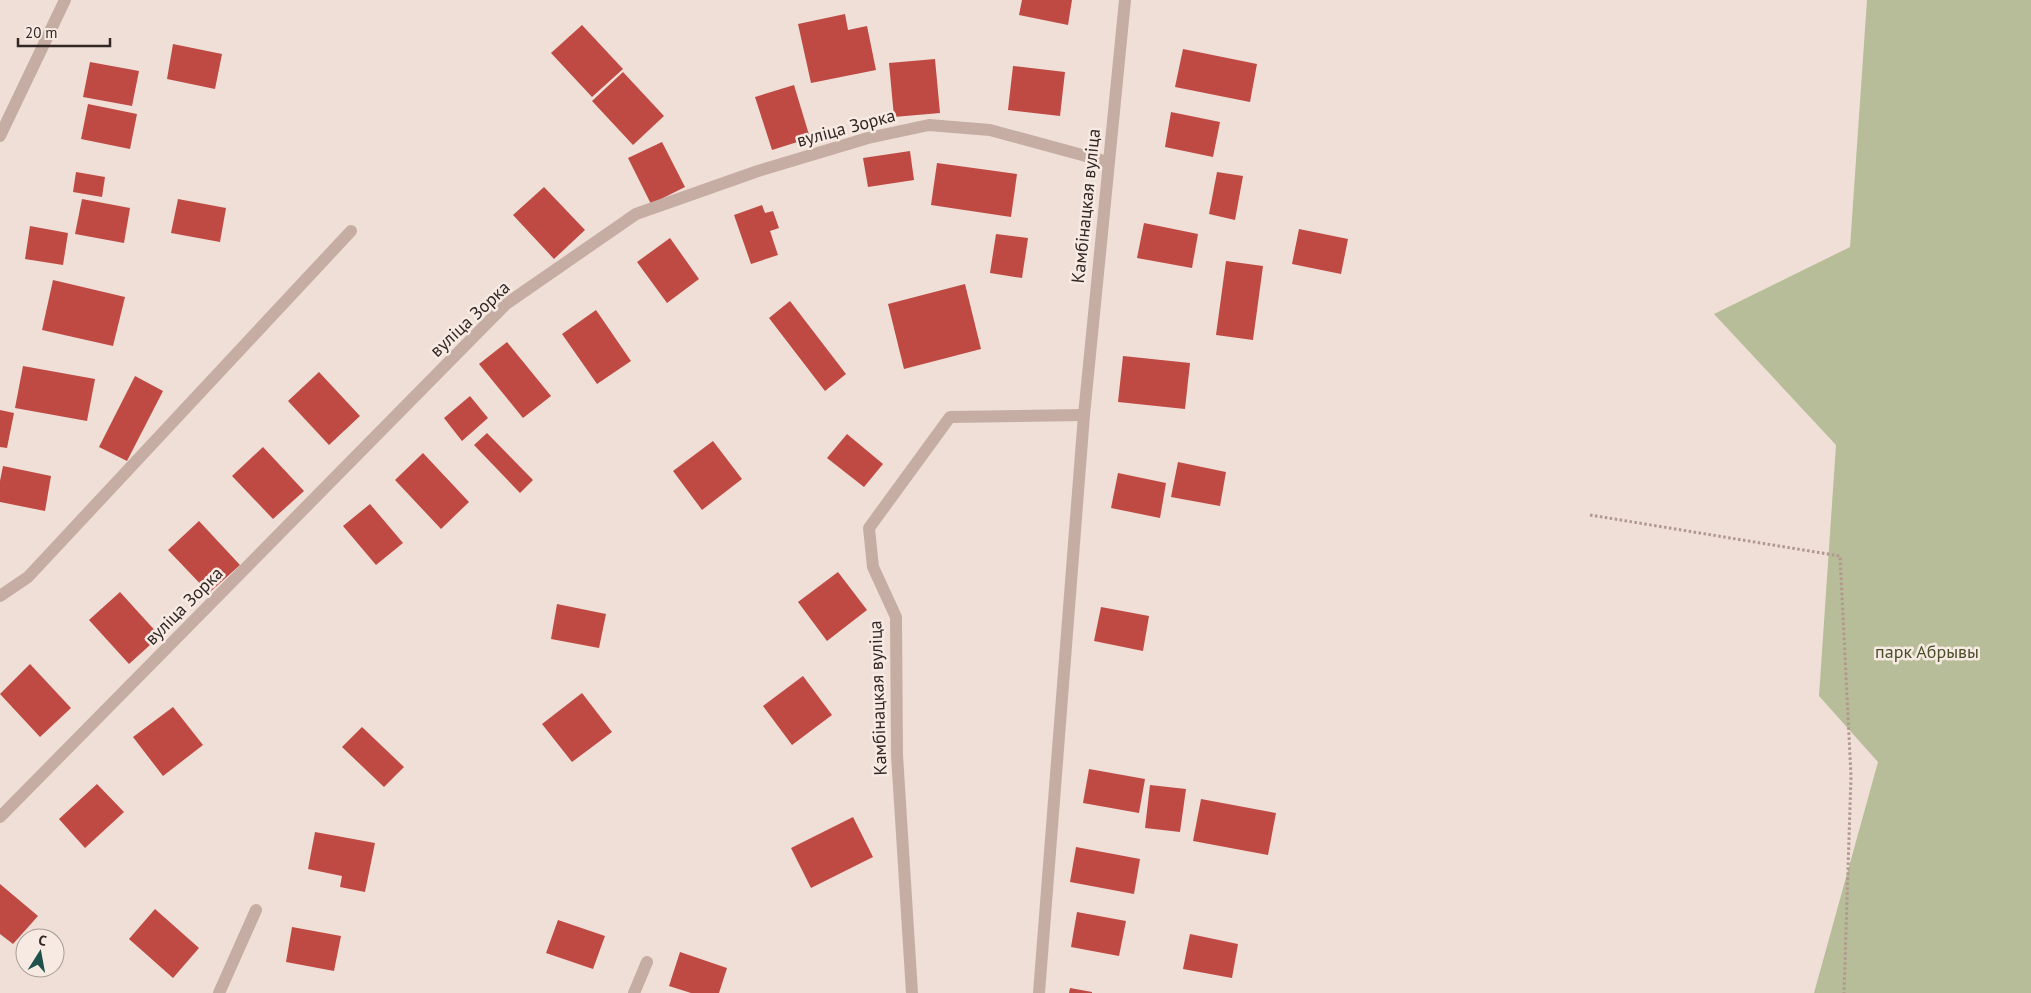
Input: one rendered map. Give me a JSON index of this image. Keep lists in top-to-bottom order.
{
  "streets": {
    "street": ["вуліца Зорка", "Камбінацкая вуліца"]
  },
  "crossings": [
    ["вуліца Зорка", "Камбінацкая вуліца"]
  ],
  "parks": ["парк Абрывы"],
  "scale_bar": "20 m",
  "north": "top"
}
